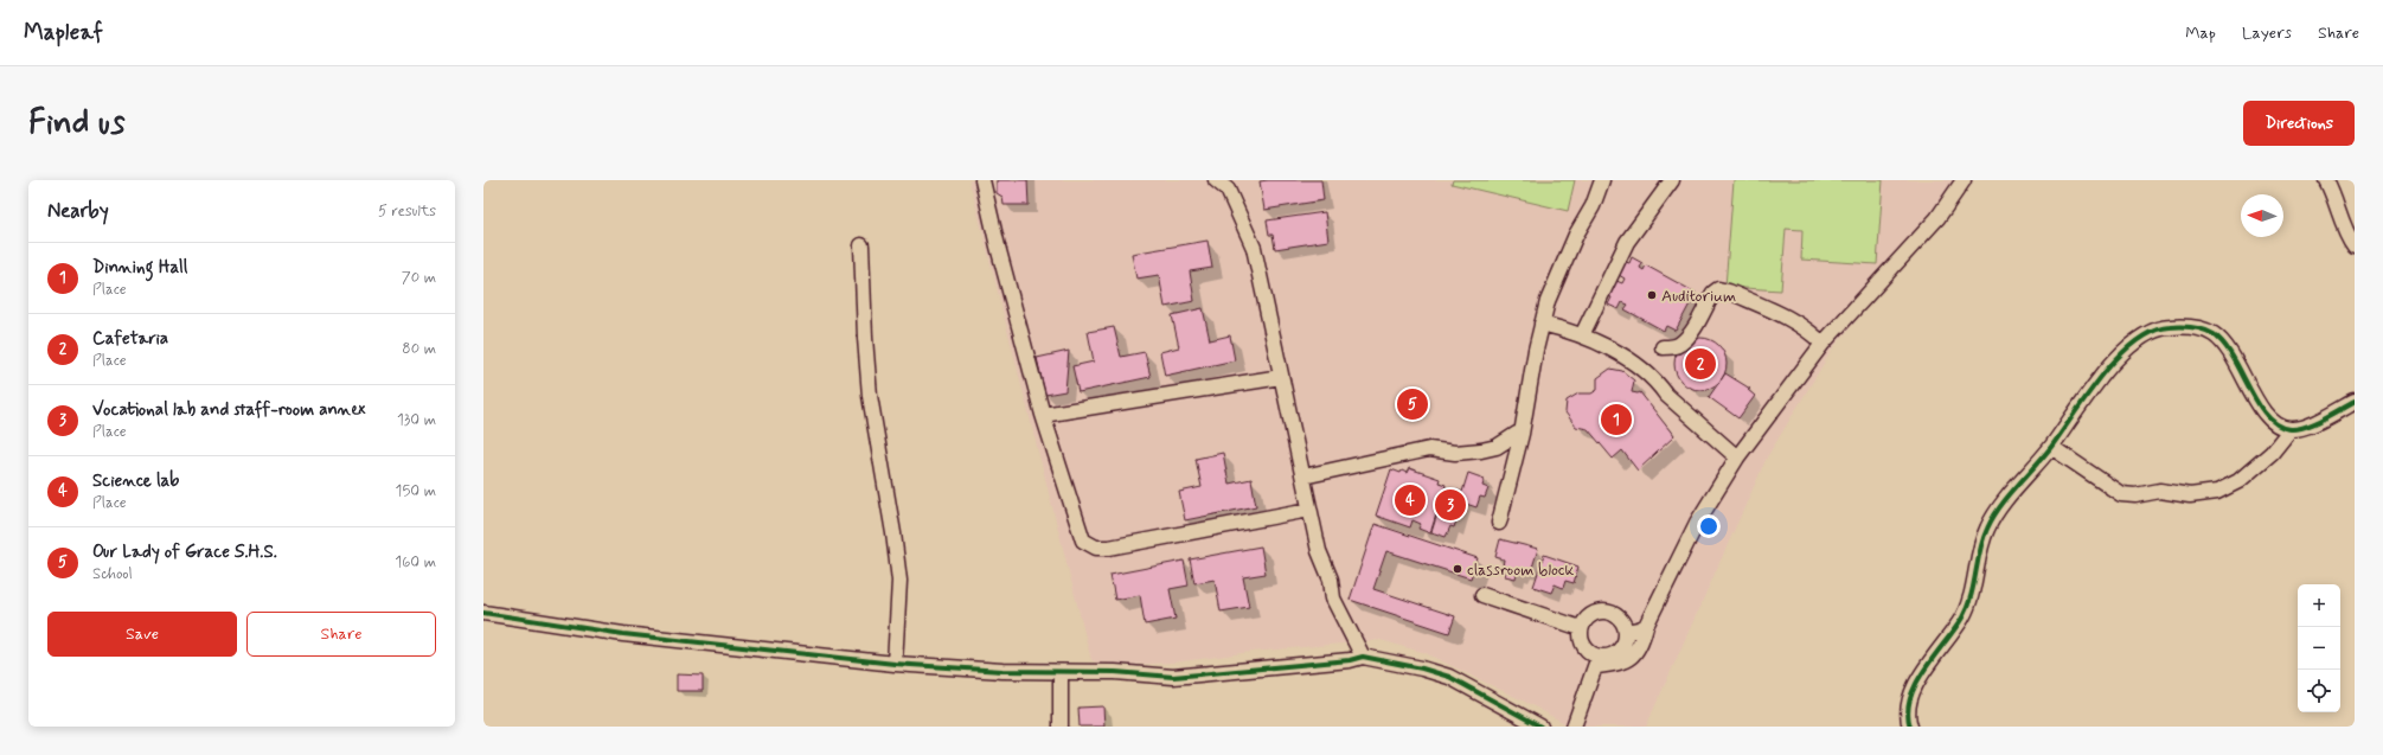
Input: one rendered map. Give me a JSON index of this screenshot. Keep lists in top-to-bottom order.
{
  "places": ["Auditorium", "classroom block"],
  "north": "left",
  "page": {
    "header": "Mapleaf",
    "nav": ["Map", "Layers", "Share"],
    "buttons": [
      "Directions",
      ["Save", "Share"]
    ],
    "title": "Find us",
    "heading": ["Nearby", "5 results"],
    "list": [
      {
        "mark": "1",
        "name": "Dinning Hall",
        "note": "Place",
        "value": "70 m"
      },
      {
        "mark": "2",
        "name": "Cafetaria",
        "note": "Place",
        "value": "80 m"
      },
      {
        "mark": "3",
        "name": "Vocational lab and staff-room annex",
        "note": "Place",
        "value": "130 m"
      },
      {
        "mark": "4",
        "name": "Science lab",
        "note": "Place",
        "value": "150 m"
      },
      {
        "mark": "5",
        "name": "Our Lady of Grace S.H.S.",
        "note": "School",
        "value": "160 m"
      }
    ],
    "pins": [
      "2",
      "5",
      "1",
      "4",
      "3"
    ],
    "map_buttons": ["+", "−"]
  }
}
